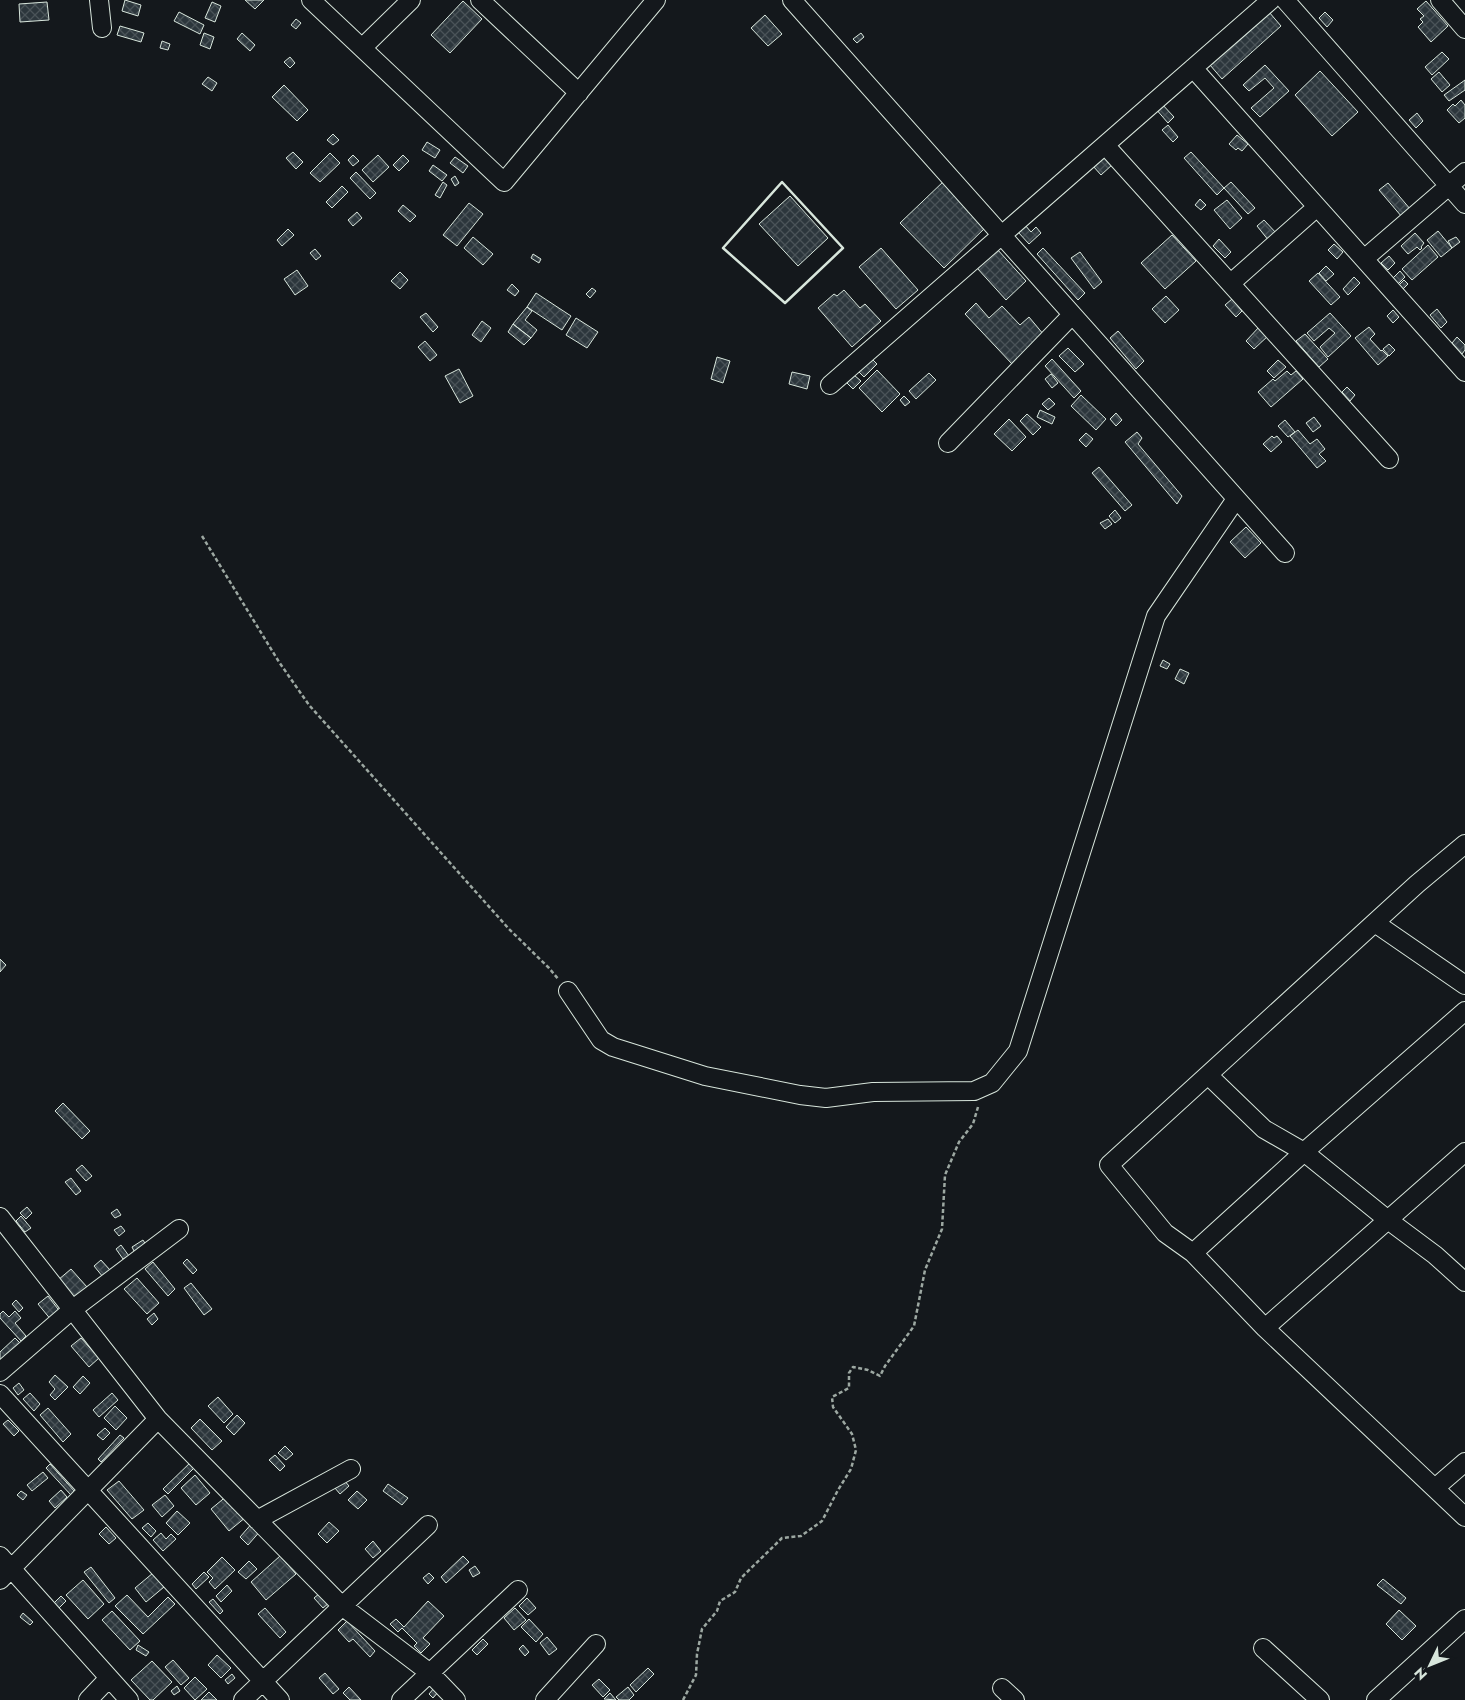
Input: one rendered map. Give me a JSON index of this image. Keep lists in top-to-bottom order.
{
  "north": "bottom left"
}
